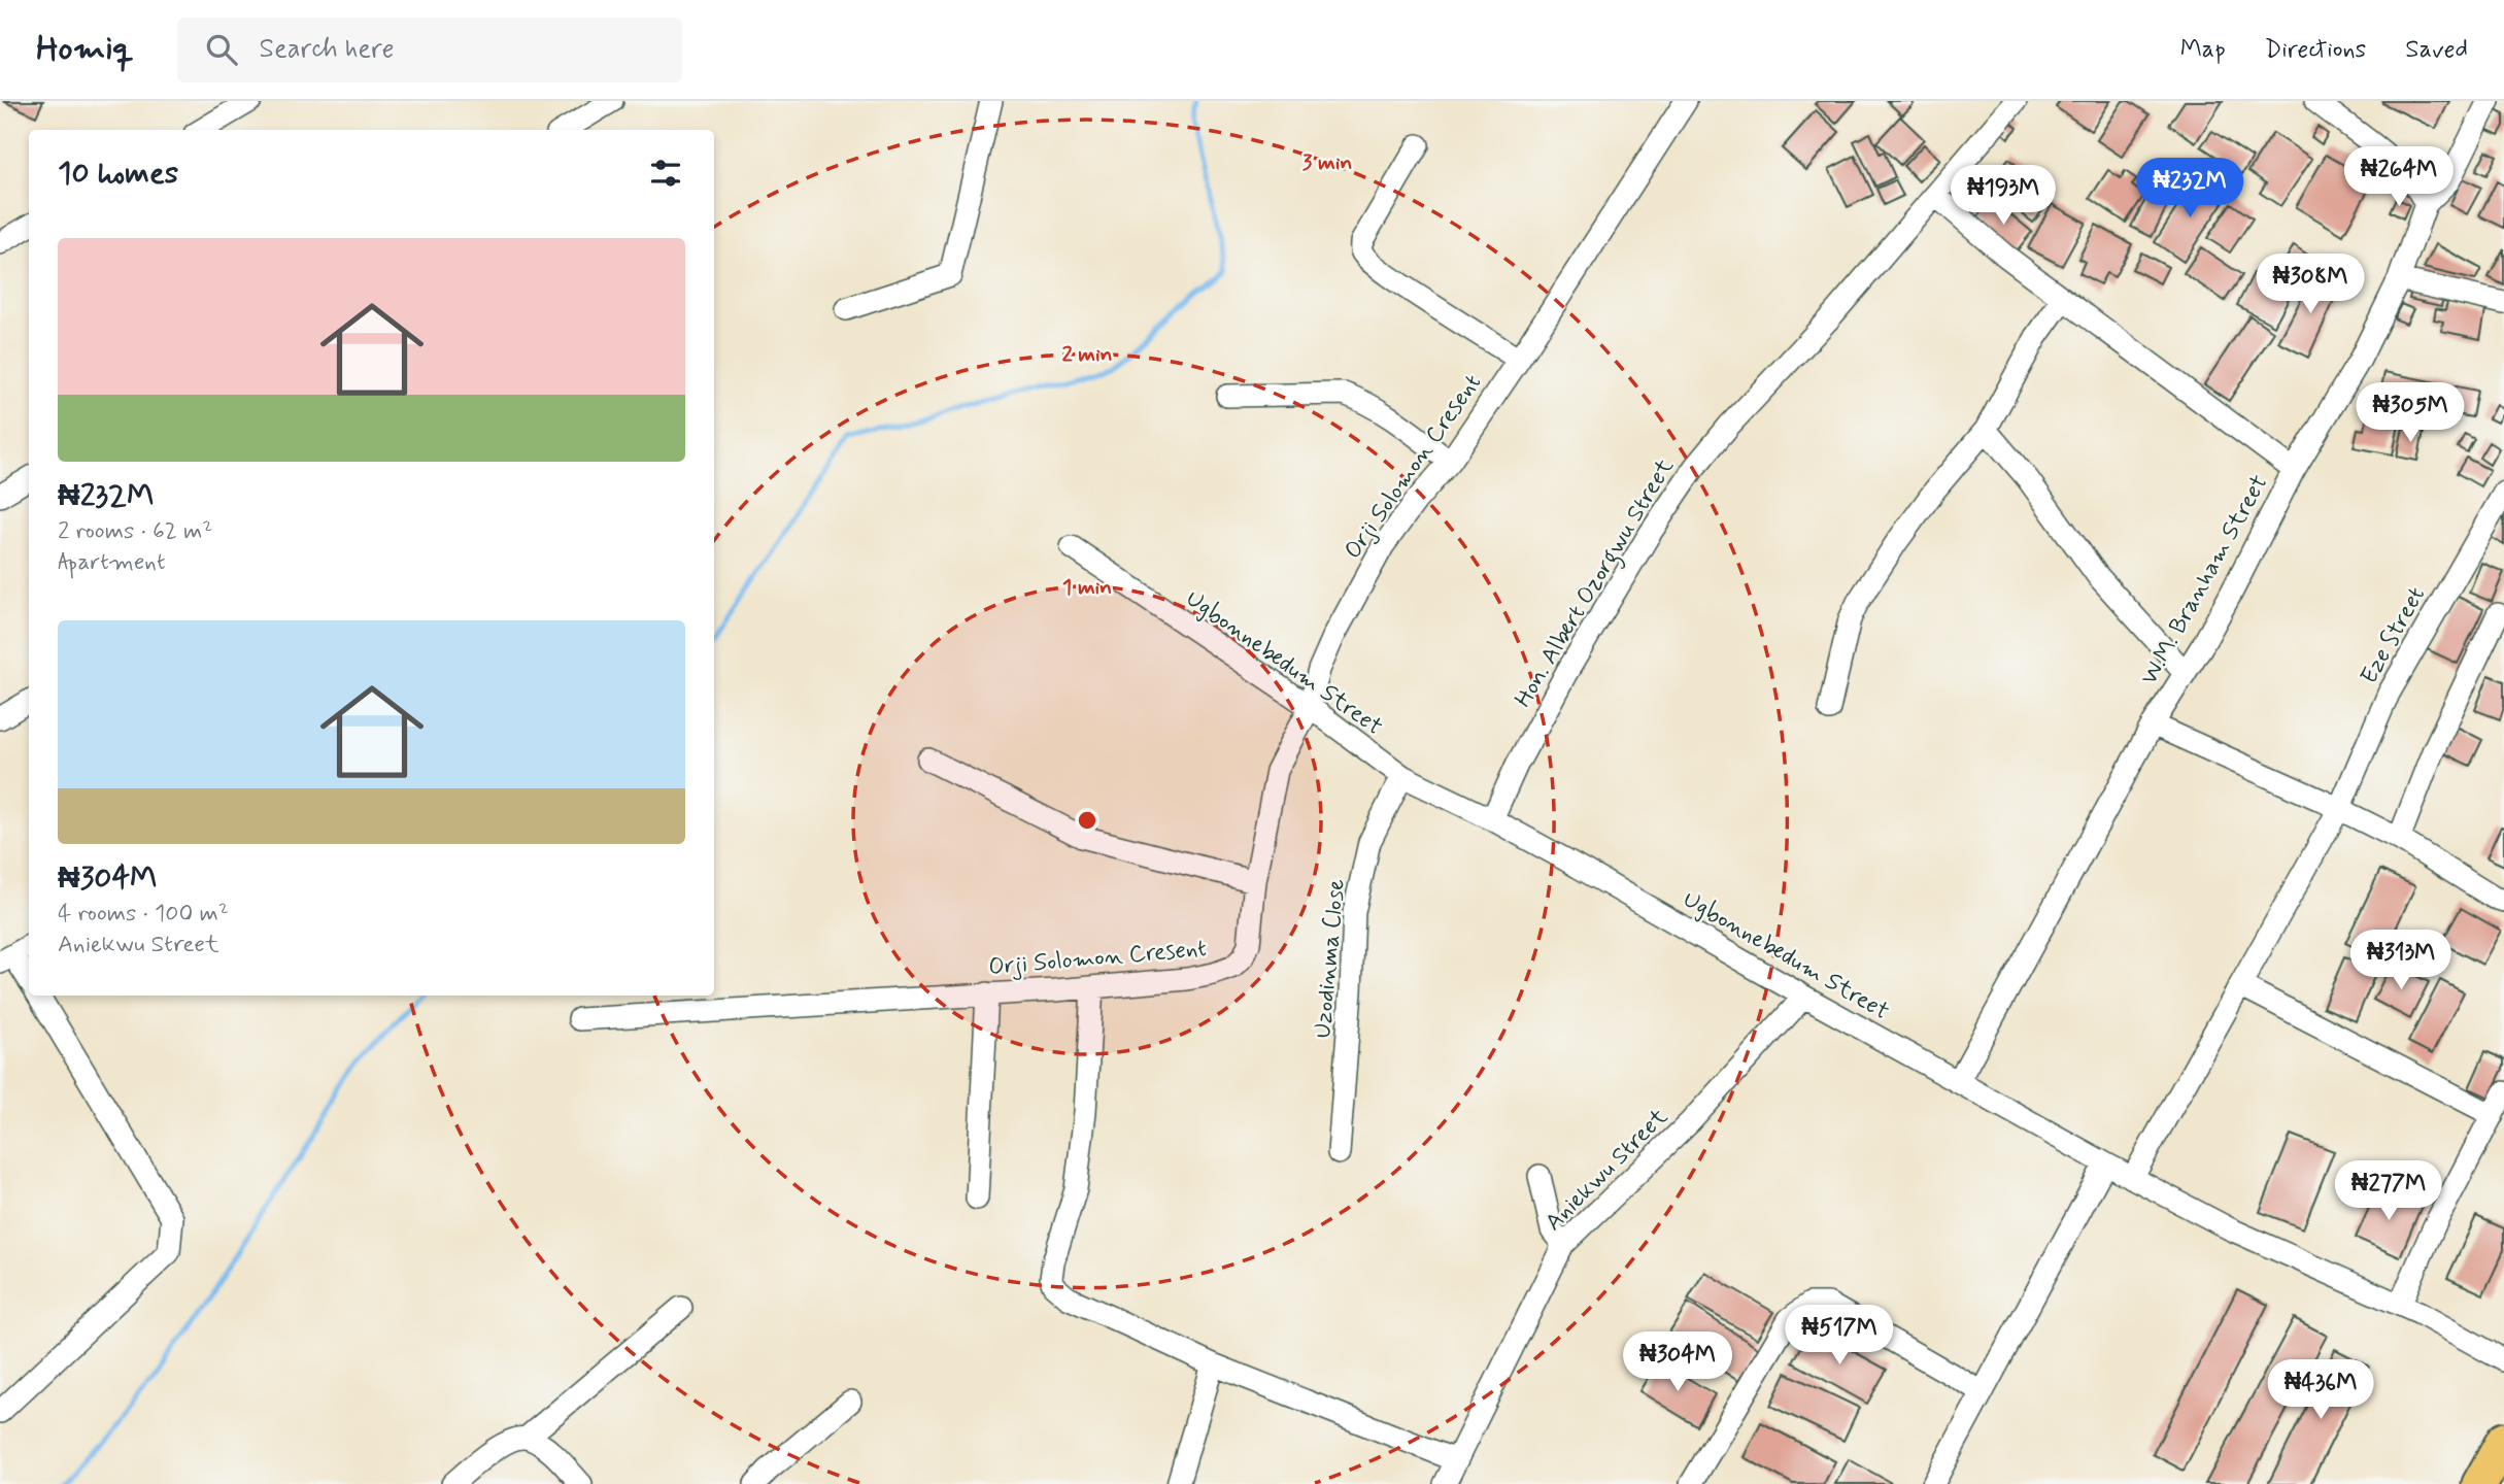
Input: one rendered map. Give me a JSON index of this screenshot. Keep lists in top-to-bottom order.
{
  "streets": {
    "street": [
      "Orji Solomon Cresent",
      "W.M. Branham Street",
      "Hon. Albert Ozorgwu Street",
      "Eze Street",
      "Ugbonnebedum Street",
      "Uzodinma Close",
      "Aniekwu Street"
    ]
  },
  "crossings": [
    ["Orji Solomon Cresent", "Ugbonnebedum Street"],
    ["W.M. Branham Street", "Ugbonnebedum Street"],
    ["Hon. Albert Ozorgwu Street", "Ugbonnebedum Street"],
    ["Eze Street", "Ugbonnebedum Street"],
    ["Ugbonnebedum Street", "Uzodinma Close"],
    ["Ugbonnebedum Street", "Aniekwu Street"]
  ],
  "page": {
    "header": "Homiq",
    "search": "Search here",
    "nav": ["Map", "Directions", "Saved"],
    "heading": "10 homes",
    "price": [
      "₦264M",
      "₦232M",
      "₦193M",
      "₦308M",
      "₦305M",
      "₦313M",
      "₦277M",
      "₦517M",
      "₦304M",
      "₦436M"
    ],
    "list": [
      {
        "name": "₦232M",
        "note": "2 rooms · 62 m² · Apartment"
      },
      {
        "name": "₦304M",
        "note": "4 rooms · 100 m² · Aniekwu Street"
      }
    ]
  },
  "rings": ["3 min", "2 min", "1 min"]
}
